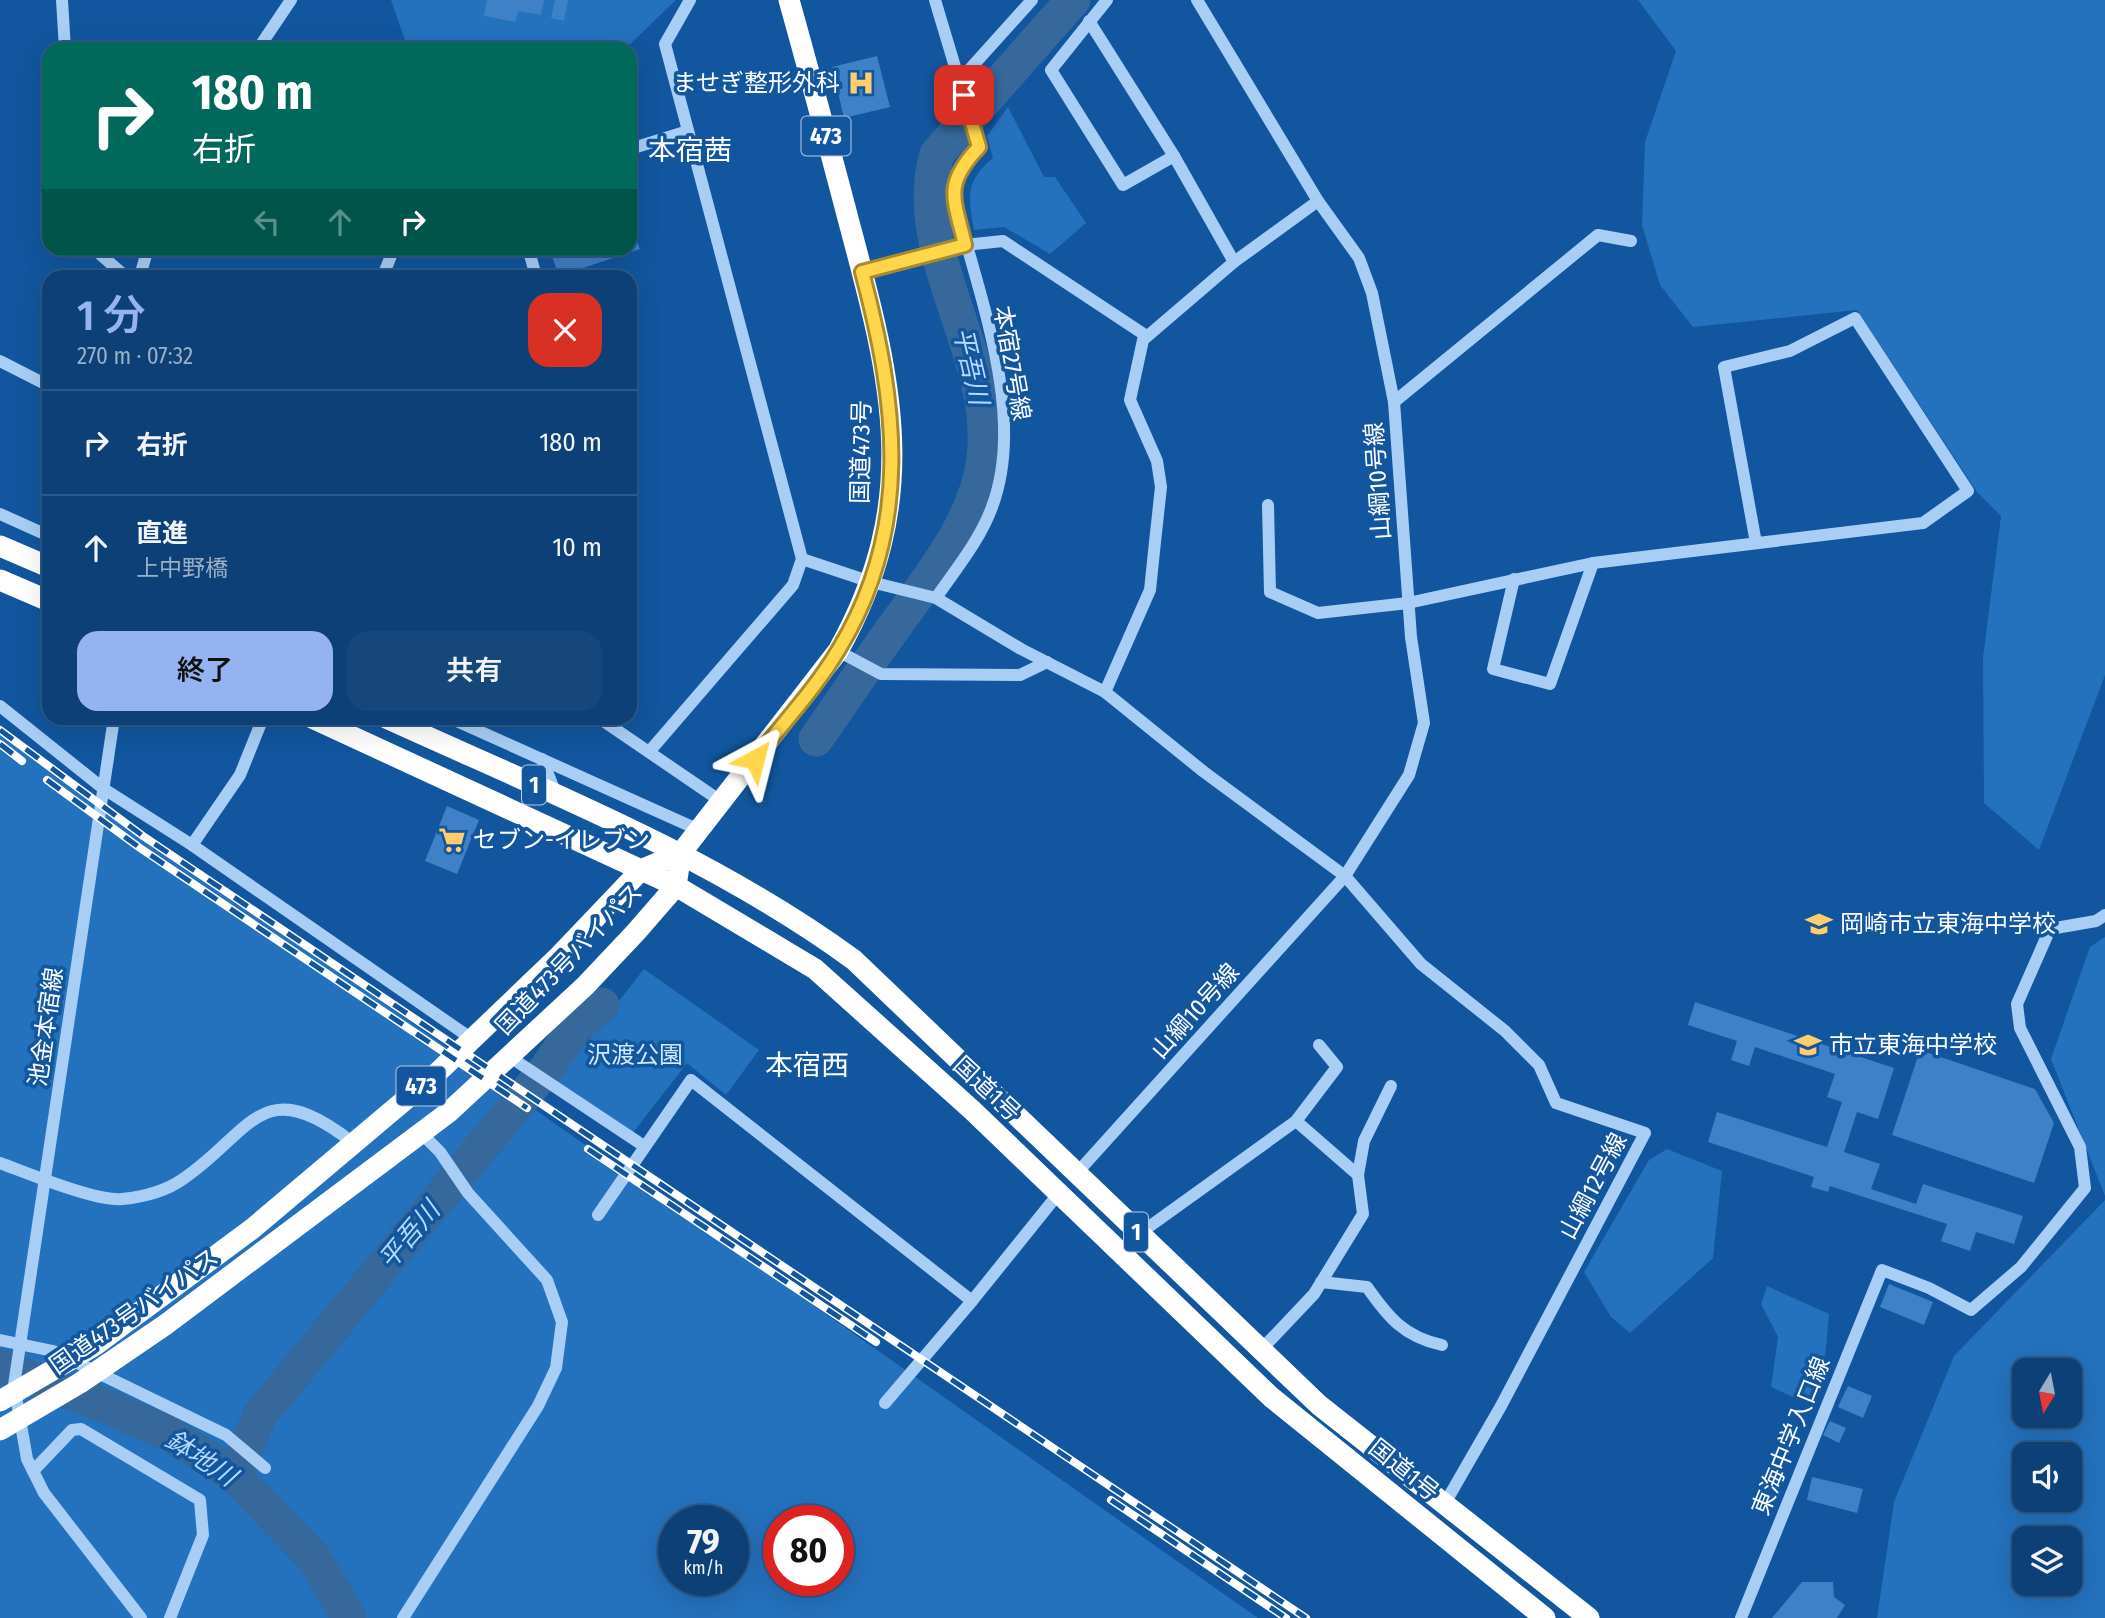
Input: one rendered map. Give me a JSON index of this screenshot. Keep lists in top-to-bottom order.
{
  "streets": {
    "highway": [
      "473",
      "国道473号",
      "1",
      "国道473号バイパス",
      "国道1号"
    ],
    "street": [
      "本宿27号線",
      "山綱10号線",
      "池金本宿線",
      "山綱12号線",
      "東海中学入口線"
    ]
  },
  "crossings": [
    ["国道473号", "国道473号バイパス"],
    ["国道473号", "国道1号"],
    ["山綱10号線", "国道1号"],
    ["山綱10号線", "山綱12号線"],
    ["国道473号バイパス", "池金本宿線"],
    ["国道473号バイパス", "国道1号"],
    ["国道1号", "山綱12号線"]
  ],
  "districts": ["本宿茜", "本宿西"],
  "water": ["平吾川", "鉢地川"],
  "parks": ["沢渡公園"],
  "places": {
    "hospital": ["ませぎ整形外科"],
    "supermarket": ["セブン-イレブン"],
    "school or university": ["岡崎市立東海中学校", "市立東海中学校"]
  },
  "north": "bottom",
  "page": {
    "turn": ["180 m", "右折"],
    "heading": ["1 分", "270 m · 07:32"],
    "list": [
      {
        "name": "右折",
        "value": "180 m"
      },
      {
        "name": "直進",
        "note": "上中野橋",
        "value": "10 m"
      }
    ],
    "buttons": ["終了", "共有"],
    "speed": "79 km/h",
    "limit": "80"
  }
}
